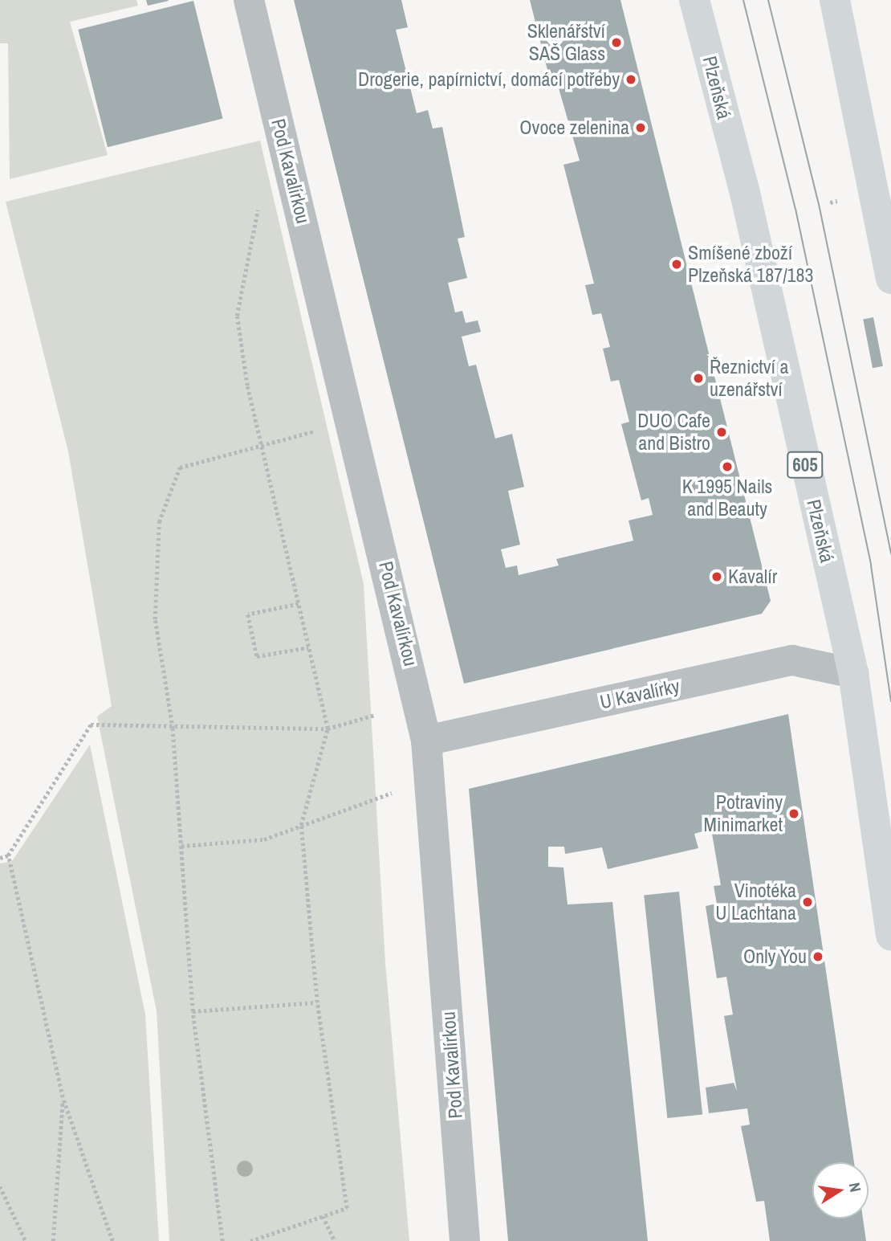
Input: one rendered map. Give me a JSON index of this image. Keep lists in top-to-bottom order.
{
  "streets": {
    "main road": ["Plzeňská", "605"],
    "street": ["Pod Kavalírkou", "U Kavalírky"]
  },
  "crossings": [
    ["Plzeňská", "U Kavalírky"],
    ["Pod Kavalírkou", "U Kavalírky"]
  ],
  "places": [
    "Sklenářství SAŠ Glass",
    "Drogerie, papírnictví, domácí potřeby",
    "Ovoce zelenina",
    "Smíšené zboží Plzeňská 187/183",
    "Řeznictví a uzenářství",
    "DUO Cafe and Bistro",
    "K 1995 Nails and Beauty",
    "Kavalír",
    "Potraviny Minimarket",
    "Vinotéka U Lachtana",
    "Only You"
  ],
  "north": "right"
}
